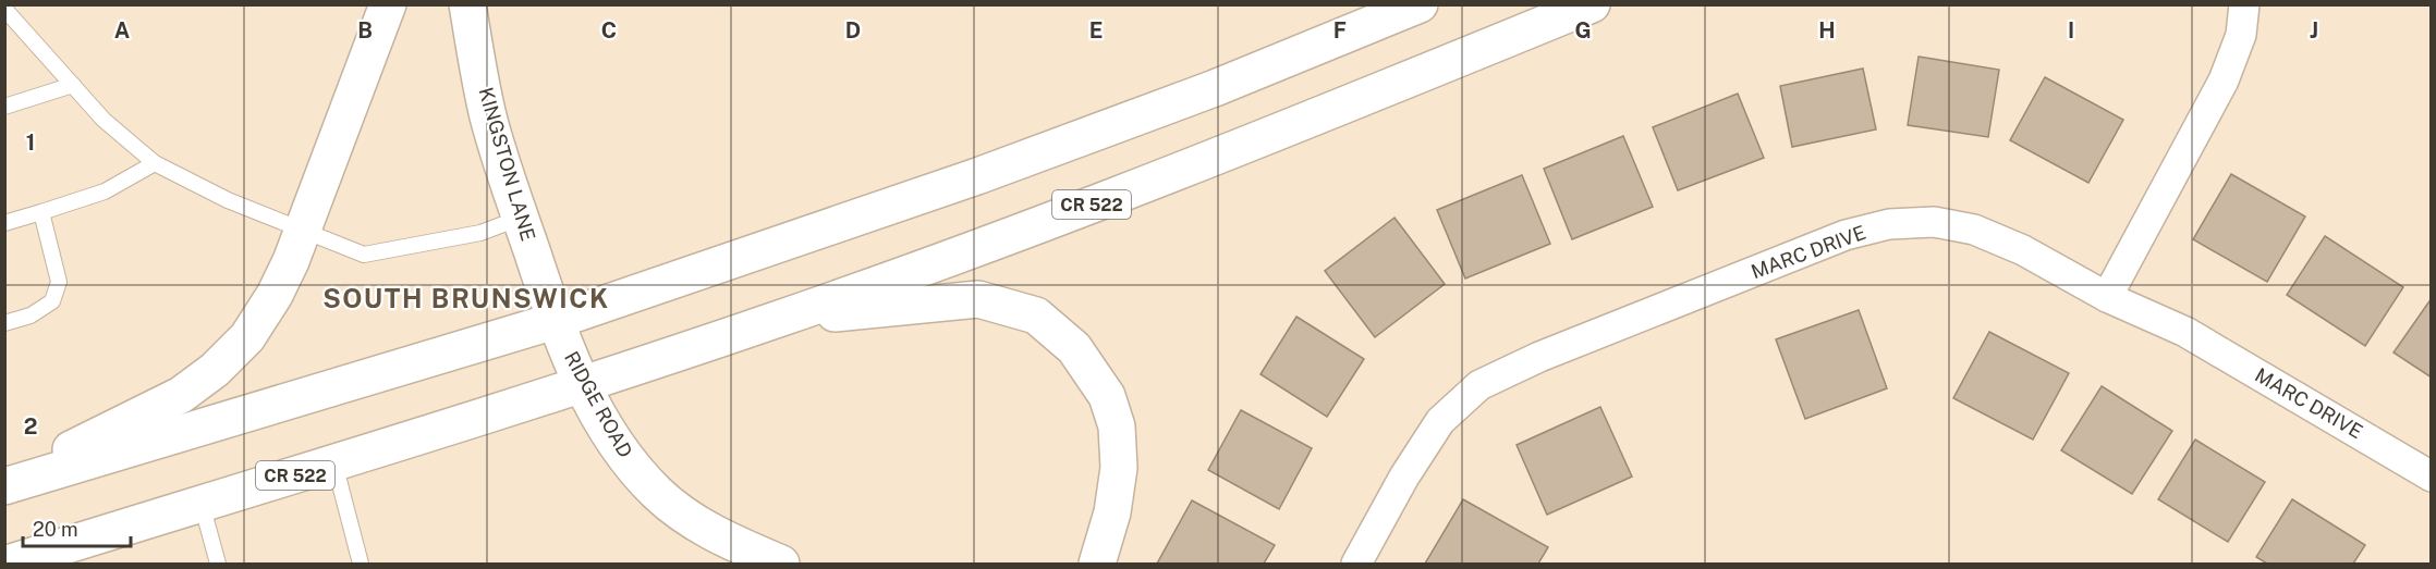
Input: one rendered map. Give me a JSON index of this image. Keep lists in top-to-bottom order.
{
  "streets": {
    "main road": ["KINGSTON LANE", "CR 522", "RIDGE ROAD"],
    "street": ["MARC DRIVE"]
  },
  "crossings": [
    ["KINGSTON LANE", "RIDGE ROAD"],
    ["CR 522", "RIDGE ROAD"]
  ],
  "districts": ["SOUTH BRUNSWICK"],
  "scale_bar": "20 m",
  "grid": {
    "columns": [
      "A",
      "B",
      "C",
      "D",
      "E",
      "F",
      "G",
      "H",
      "I",
      "J"
    ],
    "rows": ["1", "2"]
  }
}
